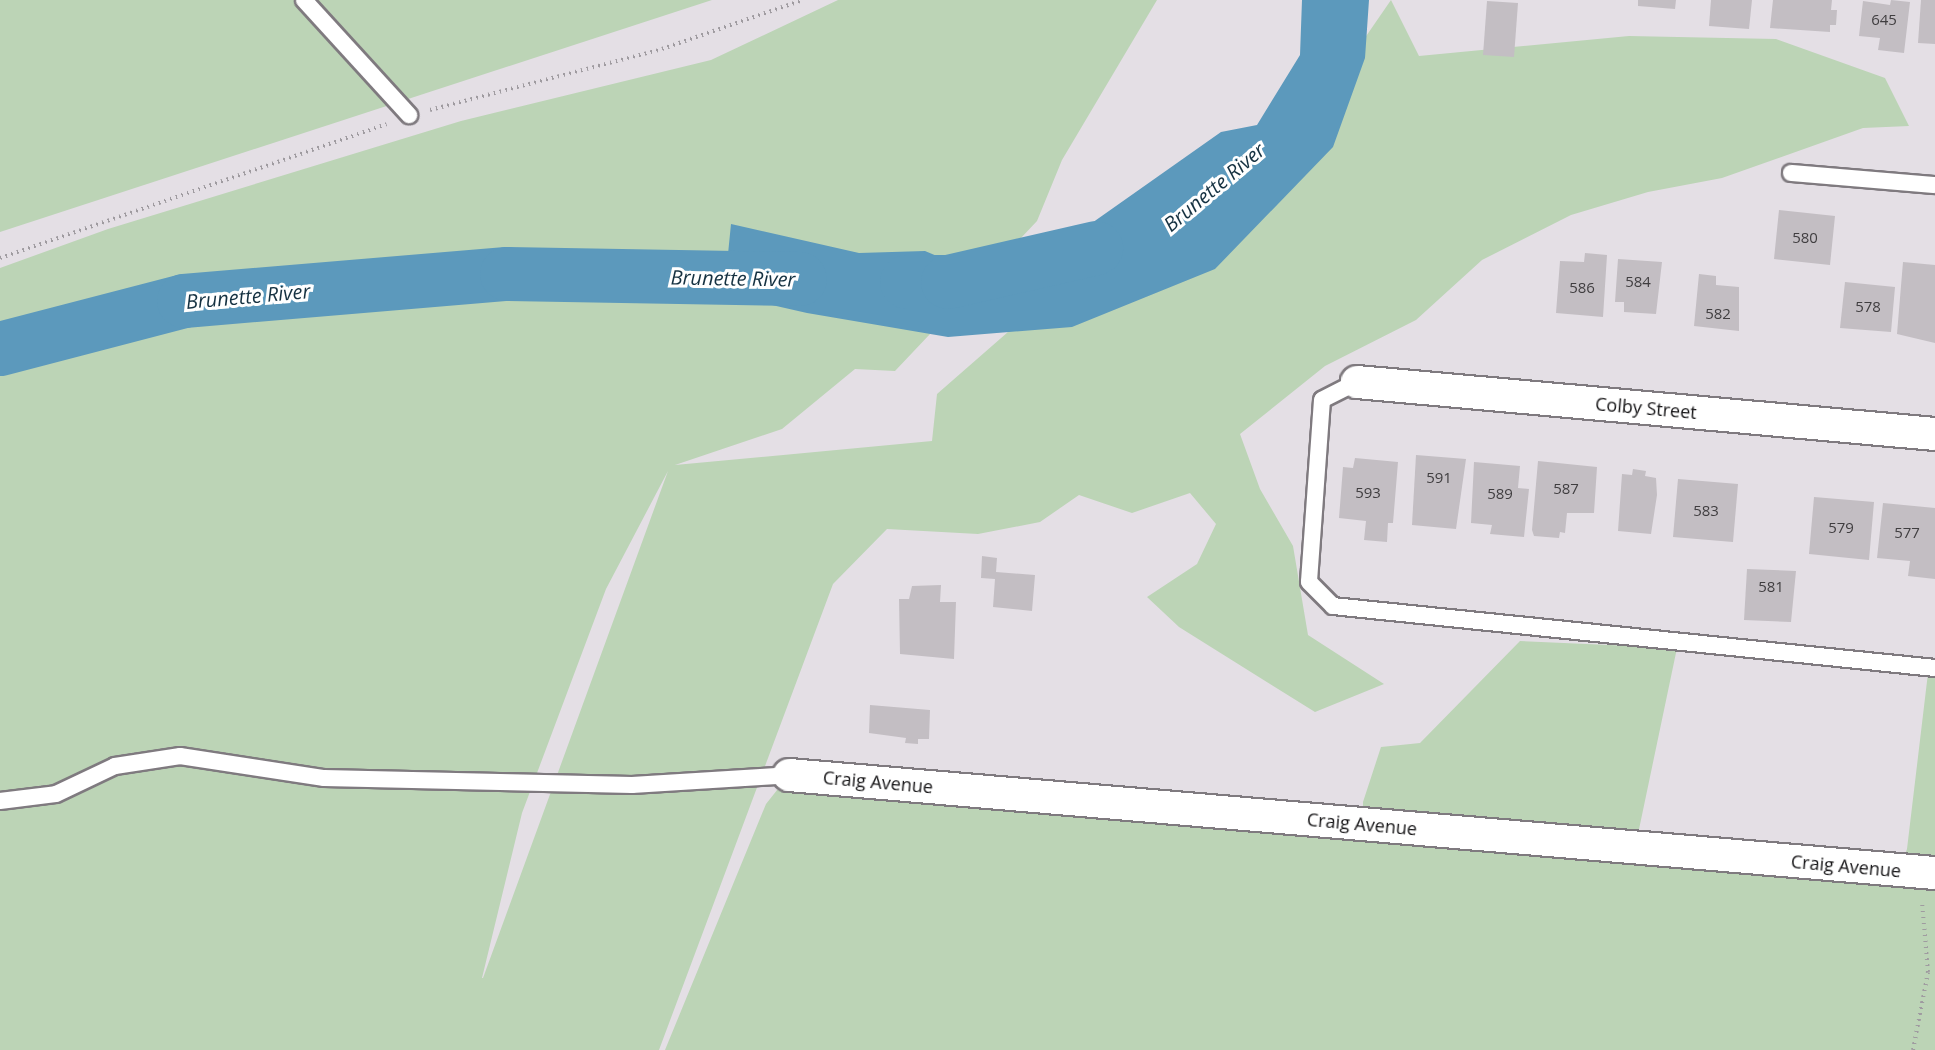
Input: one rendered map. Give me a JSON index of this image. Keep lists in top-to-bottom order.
{
  "streets": {
    "street": ["Colby Street", "Craig Avenue"]
  },
  "water": ["Brunette River"],
  "house_numbers": [
    "645",
    "580",
    "584",
    "586",
    "578",
    "582",
    "591",
    "587",
    "593",
    "589",
    "583",
    "579",
    "577",
    "581"
  ]
}
